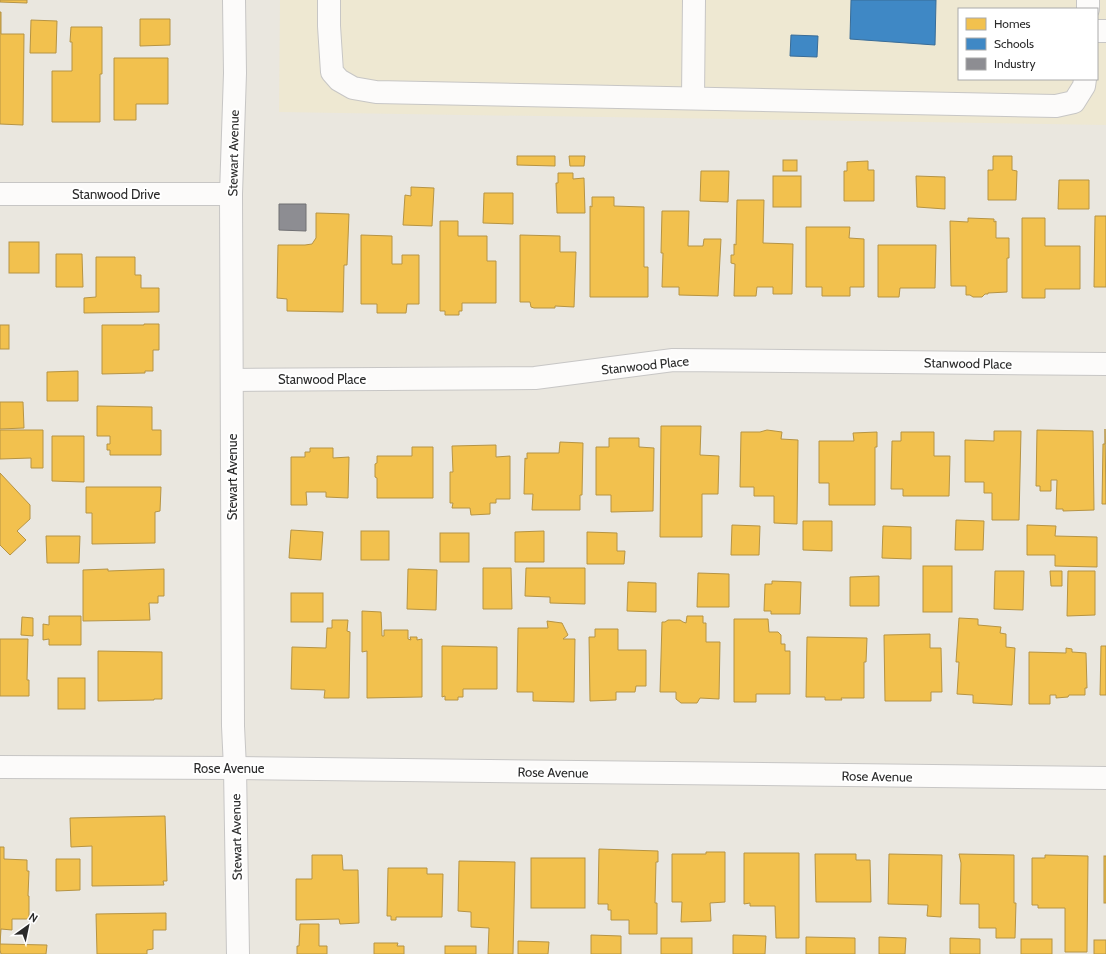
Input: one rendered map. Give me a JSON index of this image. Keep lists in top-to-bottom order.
{
  "streets": {
    "street": [
      "Stewart Avenue",
      "Stanwood Drive",
      "Stanwood Place",
      "Rose Avenue"
    ]
  },
  "crossings": [
    ["Stewart Avenue", "Stanwood Drive"],
    ["Stewart Avenue", "Stanwood Place"],
    ["Stewart Avenue", "Rose Avenue"]
  ],
  "legend": ["Homes", "Schools", "Industry"],
  "north": "top right"
}
